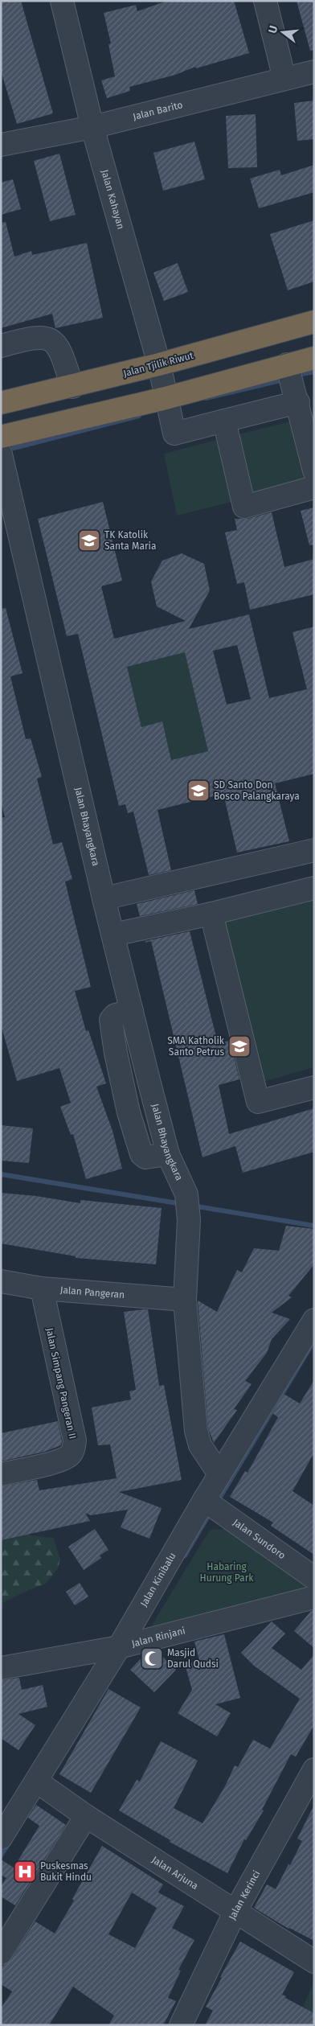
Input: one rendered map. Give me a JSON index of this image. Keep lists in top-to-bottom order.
{
  "streets": {
    "highway": ["Jalan Tjilik Riwut"],
    "street": [
      "Jalan Barito",
      "Jalan Kahayan",
      "Jalan Bhayangkara",
      "Jalan Pangeran",
      "Jalan Simpang Pangeran II",
      "Jalan Sundoro",
      "Jalan Kinibalu",
      "Jalan Rinjani",
      "Jalan Arjuna",
      "Jalan Kerinci"
    ]
  },
  "crossings": [
    ["Jalan Barito", "Jalan Kahayan"],
    ["Jalan Kahayan", "Jalan Tjilik Riwut"],
    ["Jalan Bhayangkara", "Jalan Pangeran"],
    ["Jalan Pangeran", "Jalan Simpang Pangeran II"],
    ["Jalan Sundoro", "Jalan Kinibalu"],
    ["Jalan Kinibalu", "Jalan Rinjani"],
    ["Jalan Kinibalu", "Jalan Arjuna"],
    ["Jalan Arjuna", "Jalan Kerinci"]
  ],
  "parks": ["Habaring Hurung Park"],
  "places": {
    "school or university": ["TK Katolik Santa Maria", "SD Santo Don Bosco Palangkaraya", "SMA Katholik Santo Petrus"],
    "mosque": ["Masjid Darul Qudsi"],
    "hospital": ["Puskesmas Bukit Hindu"]
  },
  "north": "left"
}
